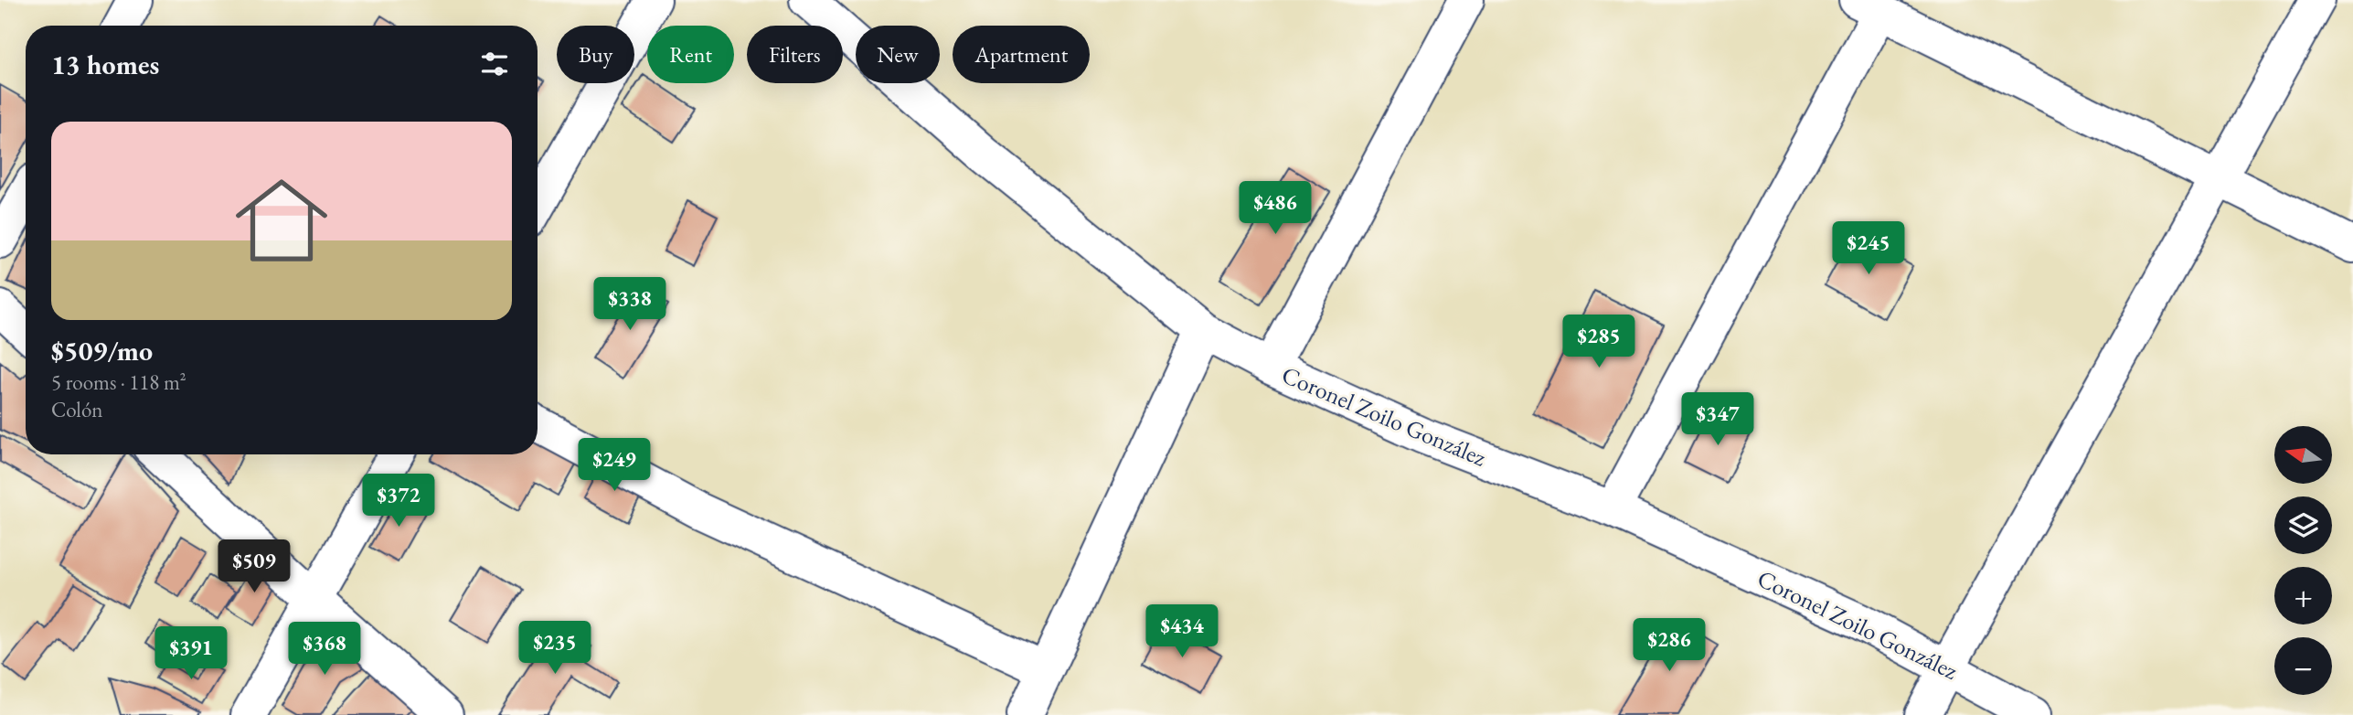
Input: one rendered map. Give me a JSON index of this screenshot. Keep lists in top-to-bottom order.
{
  "streets": {
    "street": ["Coronel Zoilo González"]
  },
  "north": "left",
  "page": {
    "chip": [
      "Buy",
      "Rent",
      "Filters",
      "New",
      "Apartment"
    ],
    "heading": "13 homes",
    "list": [
      {
        "name": "$509/mo",
        "note": "5 rooms · 118 m² · Colón"
      }
    ],
    "price": [
      "$486",
      "$245",
      "$338",
      "$285",
      "$347",
      "$249",
      "$372",
      "$509",
      "$434",
      "$286",
      "$235",
      "$368",
      "$391"
    ],
    "map_buttons": ["+", "−"]
  }
}
